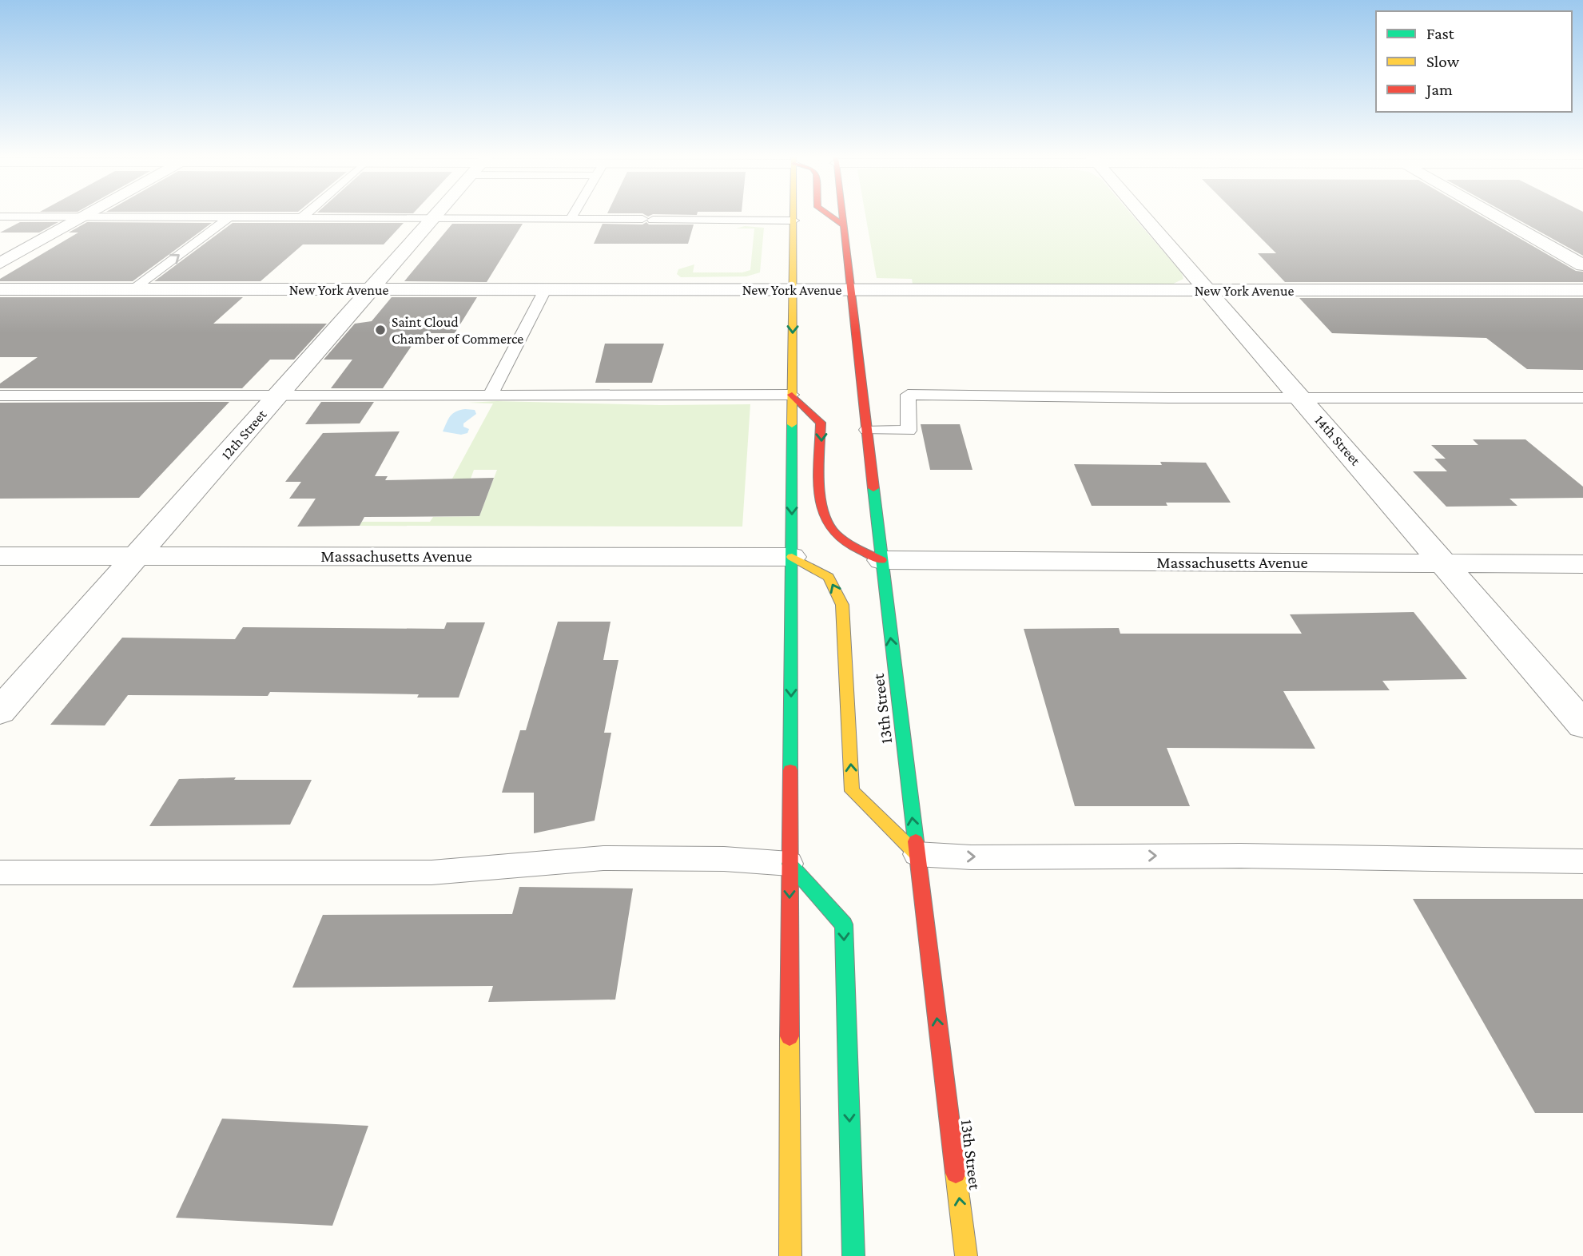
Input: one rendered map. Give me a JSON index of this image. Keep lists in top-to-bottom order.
{
  "streets": {
    "highway": ["13th Street"],
    "street": [
      "New York Avenue",
      "12th Street",
      "14th Street",
      "Massachusetts Avenue"
    ]
  },
  "crossings": [
    ["New York Avenue", "12th Street"],
    ["New York Avenue", "14th Street"],
    ["New York Avenue", "13th Street"],
    ["12th Street", "Massachusetts Avenue"],
    ["14th Street", "Massachusetts Avenue"],
    ["Massachusetts Avenue", "13th Street"]
  ],
  "places": ["Saint Cloud Chamber of Commerce"],
  "legend": ["Fast", "Slow", "Jam"]
}
